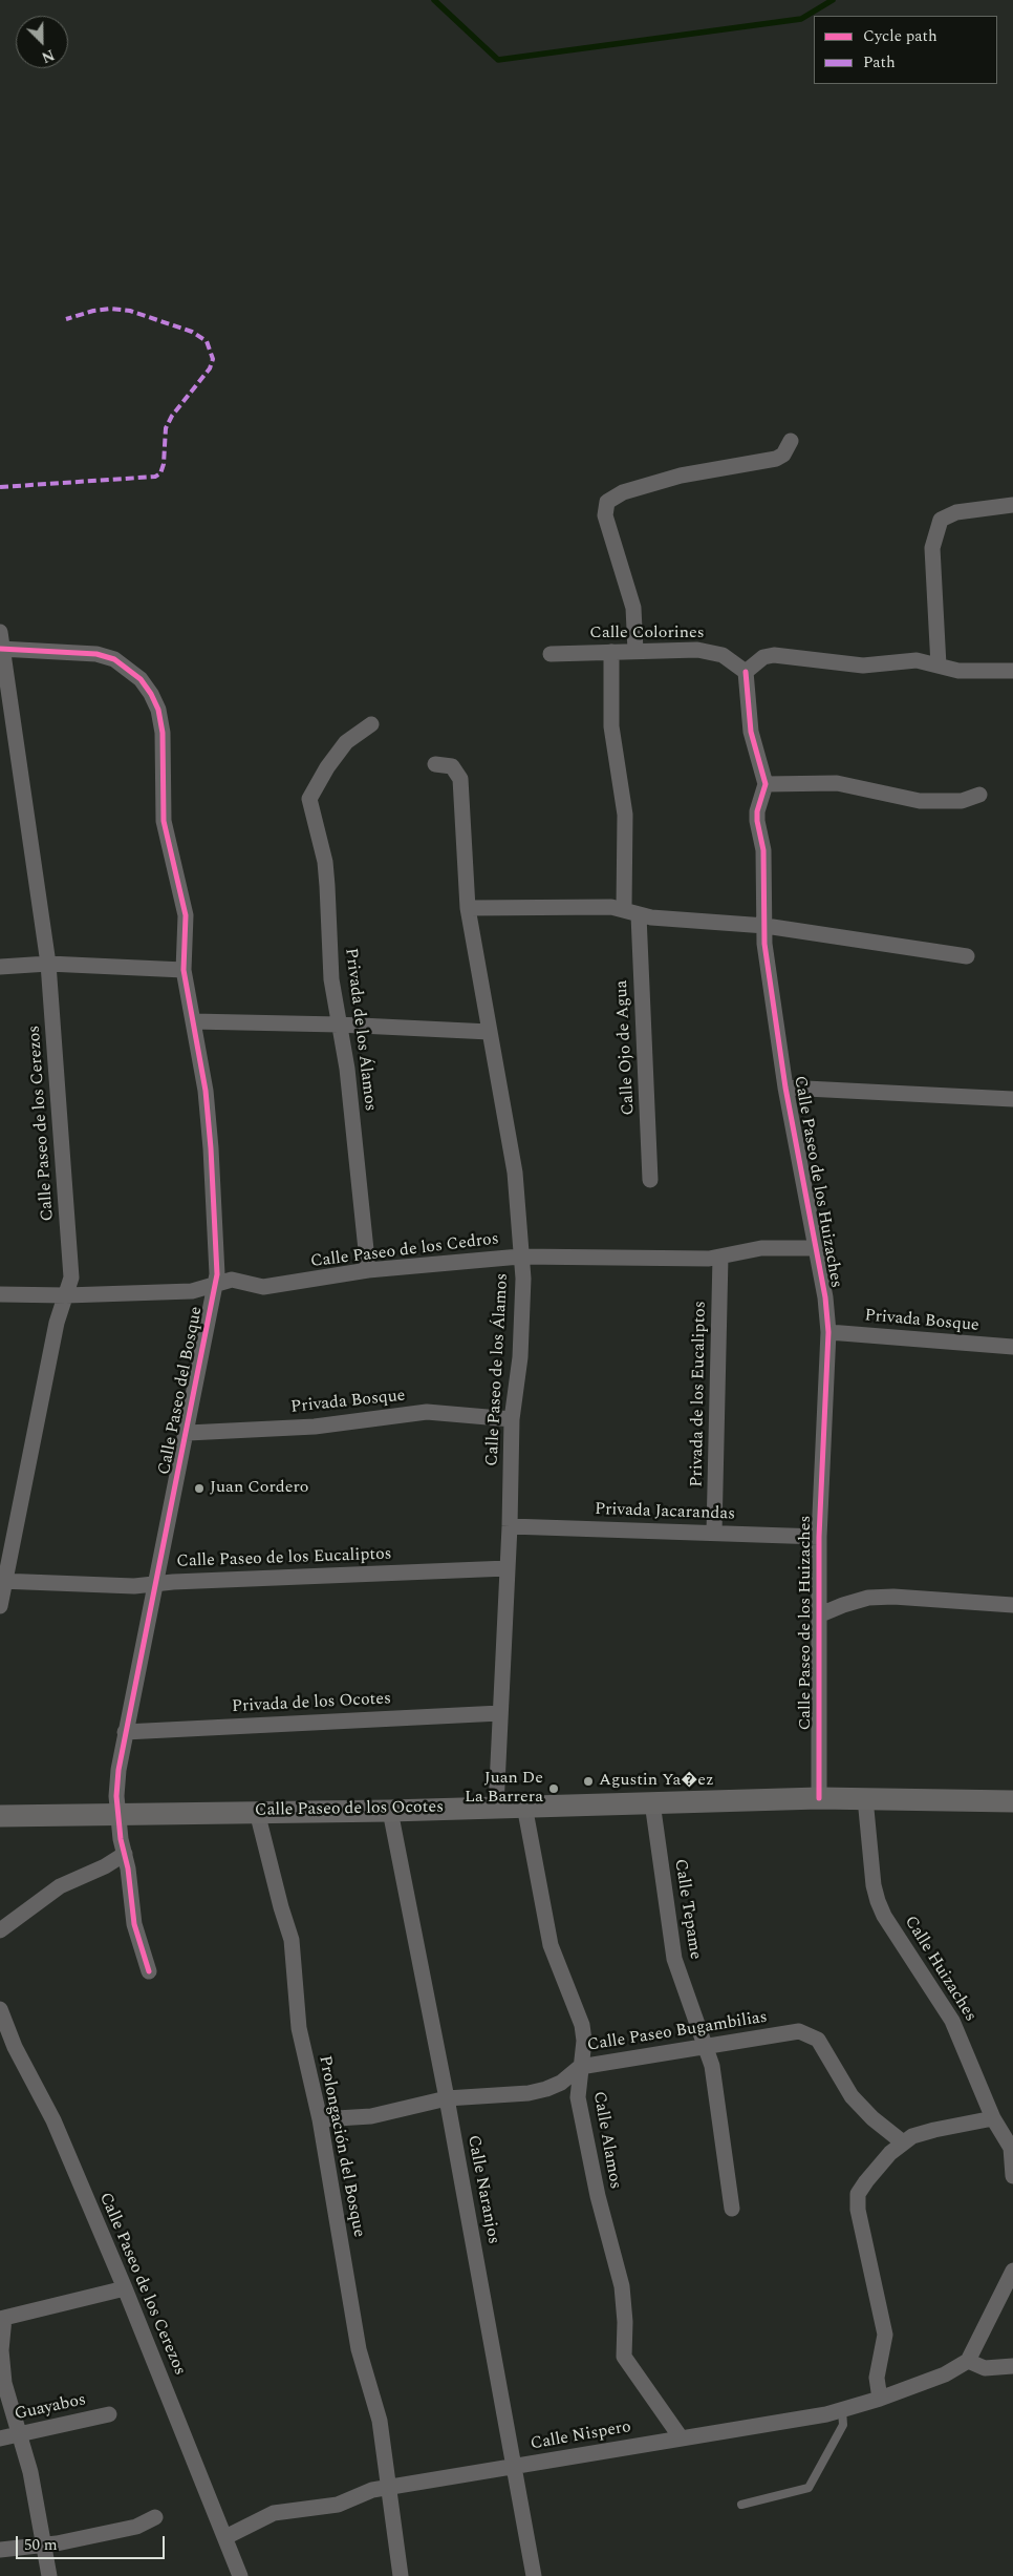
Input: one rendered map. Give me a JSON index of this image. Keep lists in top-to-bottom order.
{
  "streets": {
    "street": [
      "Calle Colorines",
      "Privada de los Álamos",
      "Calle Ojo de Agua",
      "Calle Paseo de los Cerezos",
      "Calle Paseo de los Huizaches",
      "Calle Paseo de los Cedros",
      "Privada Bosque",
      "Calle Paseo de los Álamos",
      "Calle Paseo del Bosque",
      "Privada de los Eucaliptos",
      "Privada Jacarandas",
      "Calle Paseo de los Eucaliptos",
      "Privada de los Ocotes",
      "Calle Paseo de los Ocotes",
      "Calle Tepame",
      "Calle Huizaches",
      "Calle Paseo Bugambilias",
      "Calle Alamos",
      "Prolongación del Bosque",
      "Calle Naranjos",
      "Guayabos",
      "Calle Nispero"
    ]
  },
  "crossings": [
    ["Calle Colorines", "Calle Ojo de Agua"],
    ["Privada de los Álamos", "Calle Paseo de los Cedros"],
    ["Calle Paseo de los Cerezos", "Calle Paseo de los Cedros"],
    ["Calle Paseo de los Cerezos", "Calle Paseo del Bosque"],
    ["Calle Paseo de los Cerezos", "Calle Paseo de los Eucaliptos"],
    ["Calle Paseo de los Cerezos", "Calle Nispero"],
    ["Calle Paseo de los Huizaches", "Calle Paseo de los Cedros"],
    ["Calle Paseo de los Huizaches", "Privada Bosque"],
    ["Calle Paseo de los Huizaches", "Privada Jacarandas"],
    ["Calle Paseo de los Huizaches", "Calle Paseo de los Ocotes"],
    ["Calle Paseo de los Cedros", "Calle Paseo de los Álamos"],
    ["Calle Paseo de los Cedros", "Calle Paseo del Bosque"],
    ["Calle Paseo de los Cedros", "Privada de los Eucaliptos"],
    ["Privada Bosque", "Calle Paseo de los Álamos"],
    ["Privada Bosque", "Calle Paseo del Bosque"],
    ["Calle Paseo de los Álamos", "Privada Jacarandas"],
    ["Calle Paseo de los Álamos", "Calle Paseo de los Eucaliptos"],
    ["Calle Paseo de los Álamos", "Privada de los Ocotes"],
    ["Calle Paseo de los Álamos", "Calle Paseo de los Ocotes"],
    ["Calle Paseo del Bosque", "Calle Paseo de los Eucaliptos"],
    ["Calle Paseo del Bosque", "Privada de los Ocotes"],
    ["Calle Paseo del Bosque", "Calle Paseo de los Ocotes"],
    ["Privada de los Eucaliptos", "Privada Jacarandas"],
    ["Calle Paseo de los Ocotes", "Calle Tepame"],
    ["Calle Paseo de los Ocotes", "Calle Huizaches"],
    ["Calle Paseo de los Ocotes", "Calle Alamos"],
    ["Calle Paseo de los Ocotes", "Prolongación del Bosque"],
    ["Calle Paseo de los Ocotes", "Calle Naranjos"],
    ["Calle Tepame", "Calle Paseo Bugambilias"],
    ["Calle Paseo Bugambilias", "Calle Alamos"],
    ["Calle Paseo Bugambilias", "Prolongación del Bosque"],
    ["Calle Paseo Bugambilias", "Calle Naranjos"],
    ["Calle Alamos", "Calle Nispero"],
    ["Prolongación del Bosque", "Calle Nispero"],
    ["Calle Naranjos", "Calle Nispero"]
  ],
  "places": ["Juan Cordero", "Agustin Ya�ez", "Juan De La Barrera"],
  "legend": ["Cycle path", "Path"],
  "scale_bar": "50 m",
  "north": "bottom right"
}
